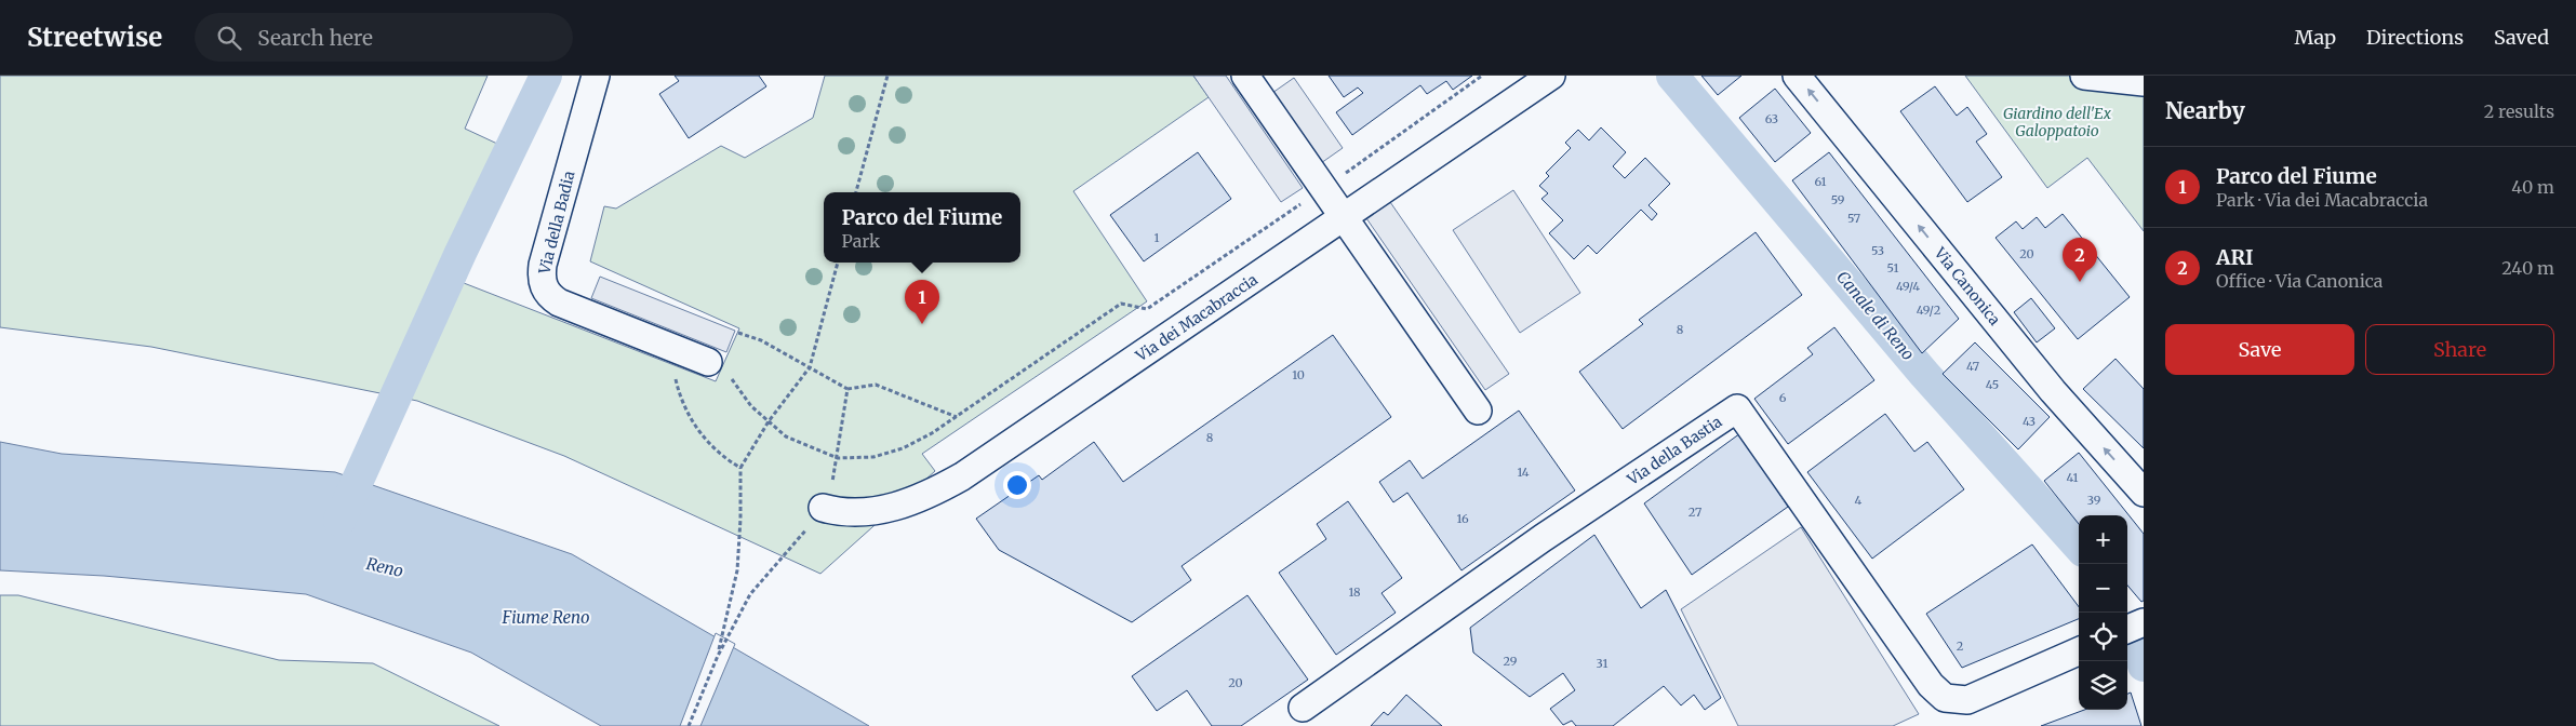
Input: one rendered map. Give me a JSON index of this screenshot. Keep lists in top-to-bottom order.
{
  "streets": {
    "street": [
      "Via della Badia",
      "Via Canonica",
      "Via dei Macabraccia",
      "Via della Bastia"
    ]
  },
  "one_way": ["Via Canonica"],
  "water": ["Canale di Reno", "Reno", "Fiume Reno"],
  "parks": ["Giardino dell'Ex Galoppatoio"],
  "house_numbers": [
    "63",
    "61",
    "59",
    "57",
    "1",
    "53",
    "20",
    "51",
    "49/4",
    "49/2",
    "8",
    "47",
    "10",
    "45",
    "6",
    "43",
    "8",
    "14",
    "41",
    "4",
    "39",
    "27",
    "16",
    "18",
    "2",
    "29",
    "31",
    "20"
  ],
  "page": {
    "header": "Streetwise",
    "search": "Search here",
    "nav": ["Map", "Directions", "Saved"],
    "heading": ["Nearby", "2 results"],
    "list": [
      {
        "mark": "1",
        "name": "Parco del Fiume",
        "note": "Park · Via dei Macabraccia",
        "value": "40 m"
      },
      {
        "mark": "2",
        "name": "ARI",
        "note": "Office · Via Canonica",
        "value": "240 m"
      }
    ],
    "popup": ["Parco del Fiume", "Park"],
    "pins": ["2", "1"],
    "buttons": ["Save", "Share"],
    "map_buttons": ["+", "−"]
  }
}
